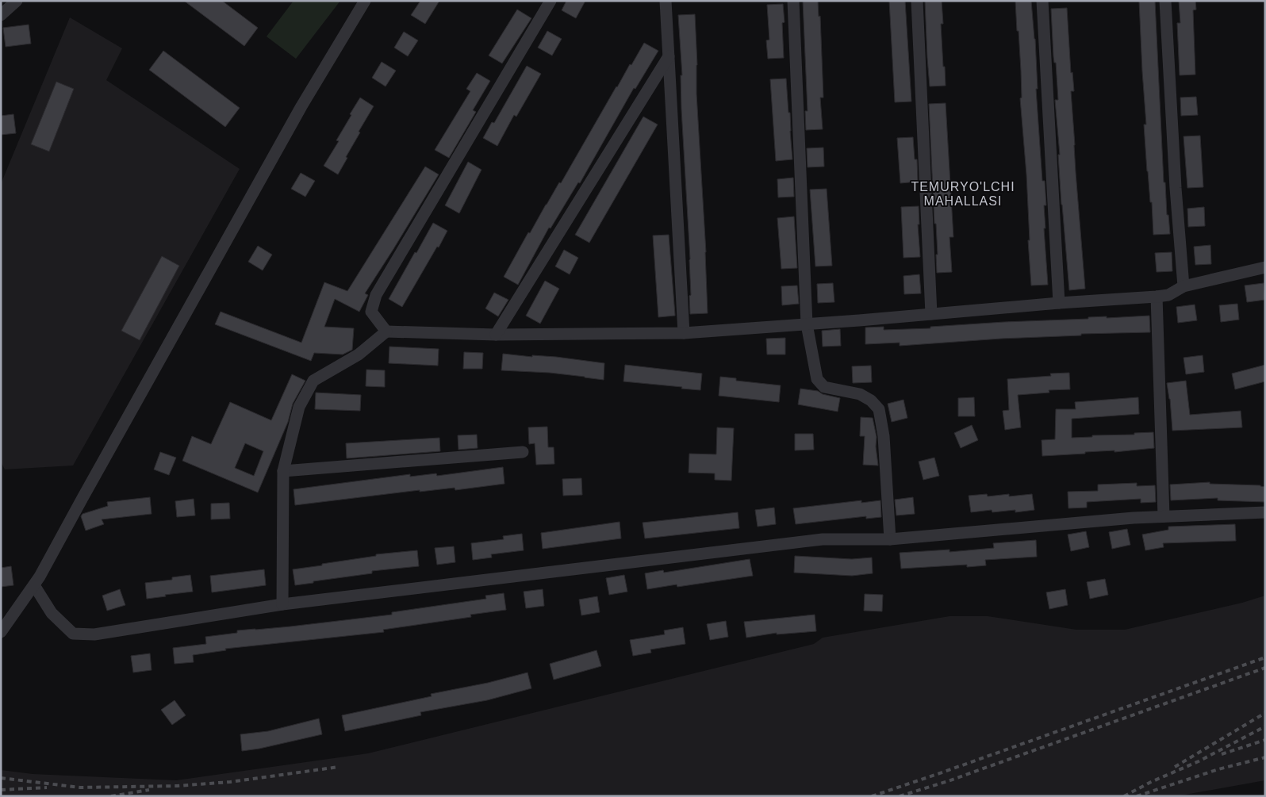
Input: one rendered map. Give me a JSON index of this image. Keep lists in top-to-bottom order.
{
  "districts": ["TEMURYO'LCHI MAHALLASI"]
}
